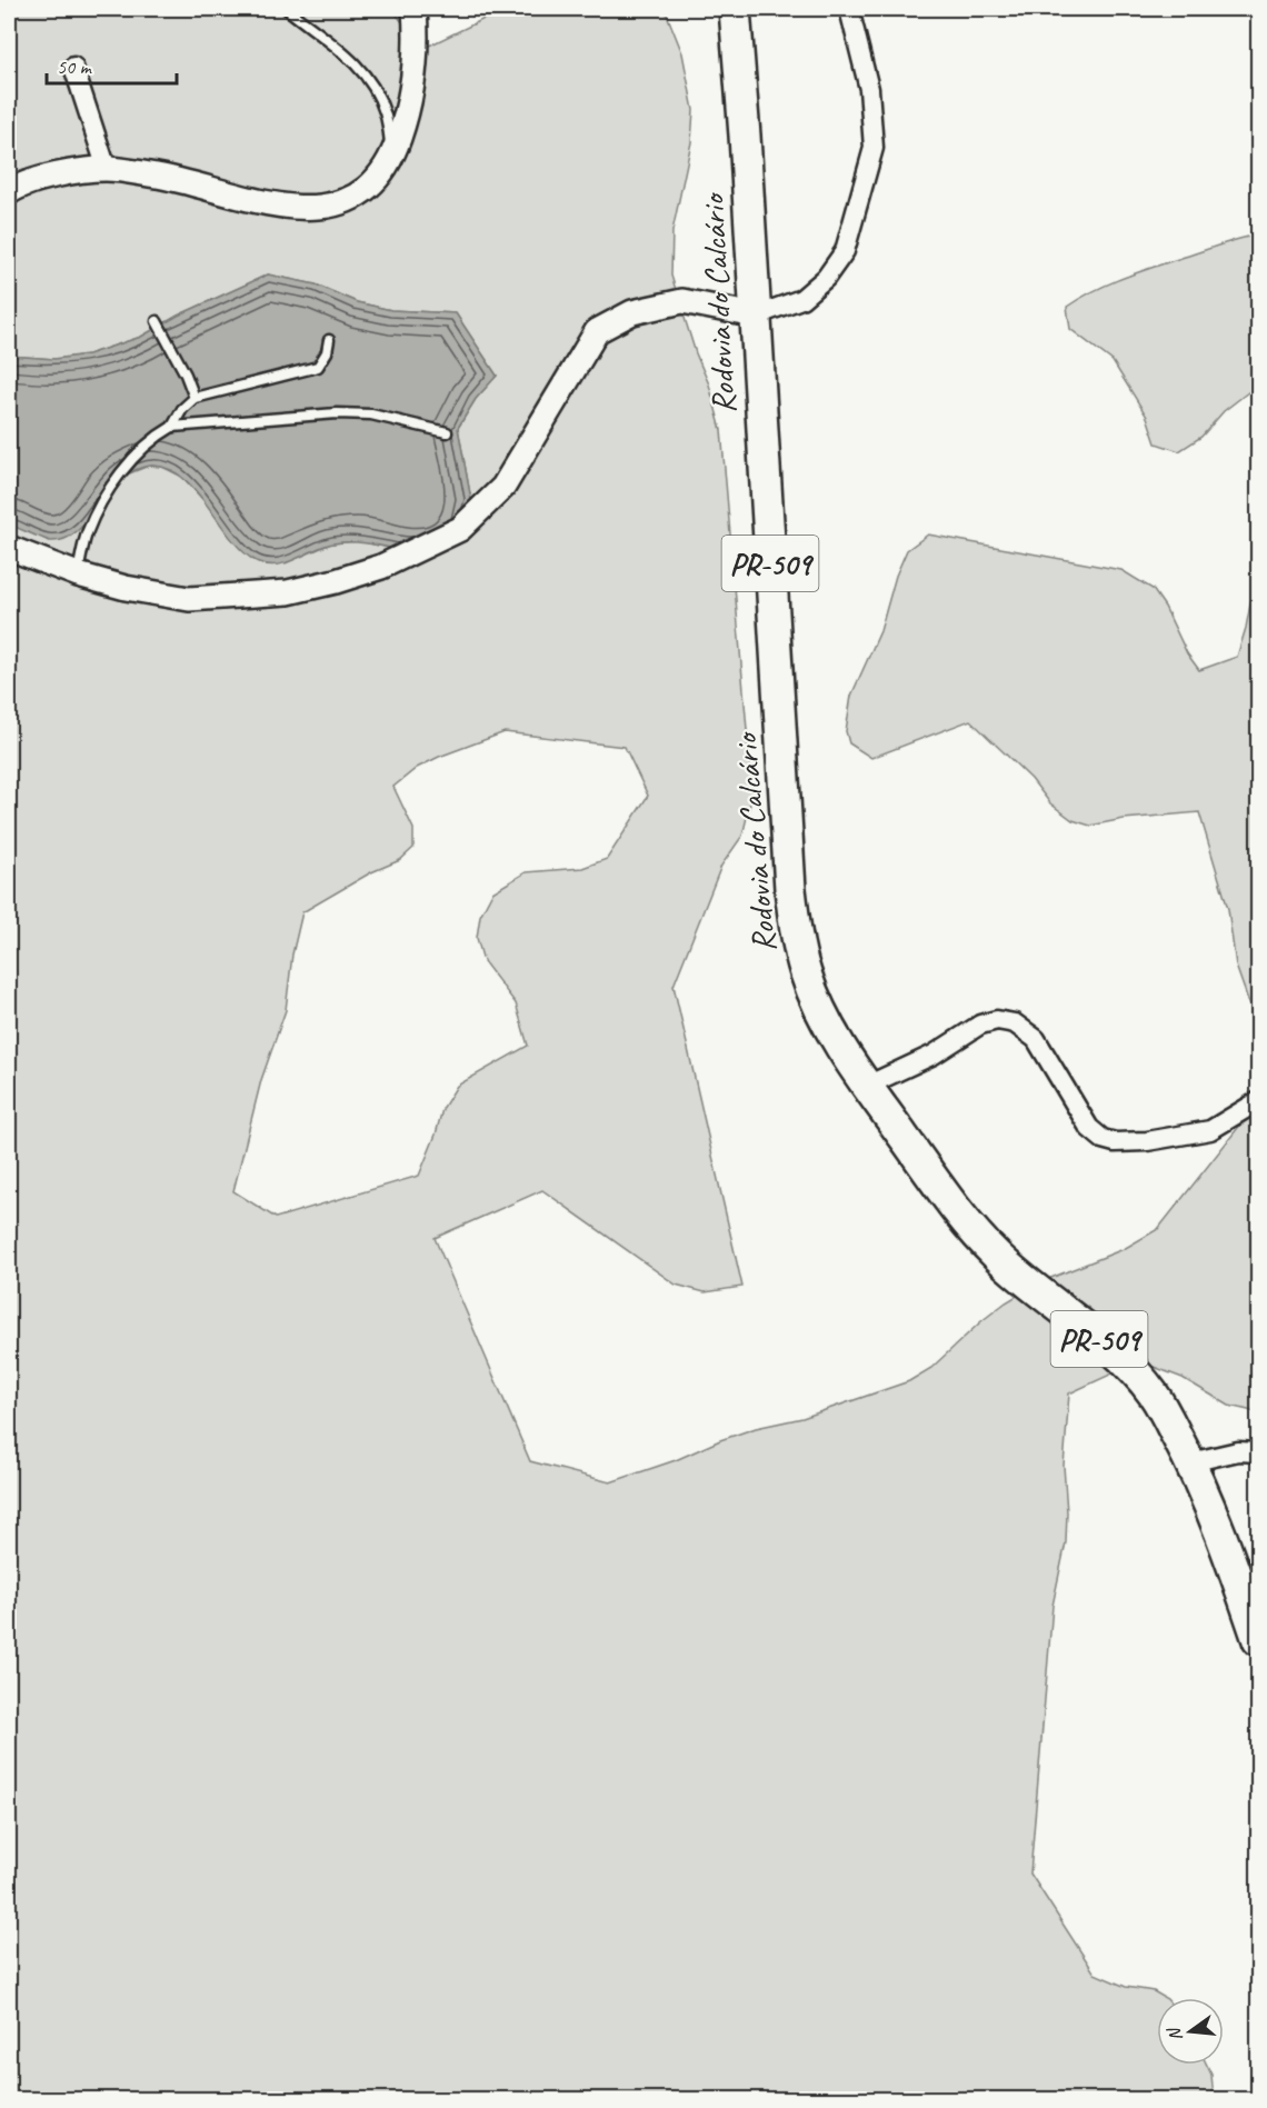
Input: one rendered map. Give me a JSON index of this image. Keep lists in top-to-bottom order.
{
  "streets": {
    "main road": ["Rodovia do Calcário", "PR-509"]
  },
  "scale_bar": "50 m",
  "north": "left"
}
